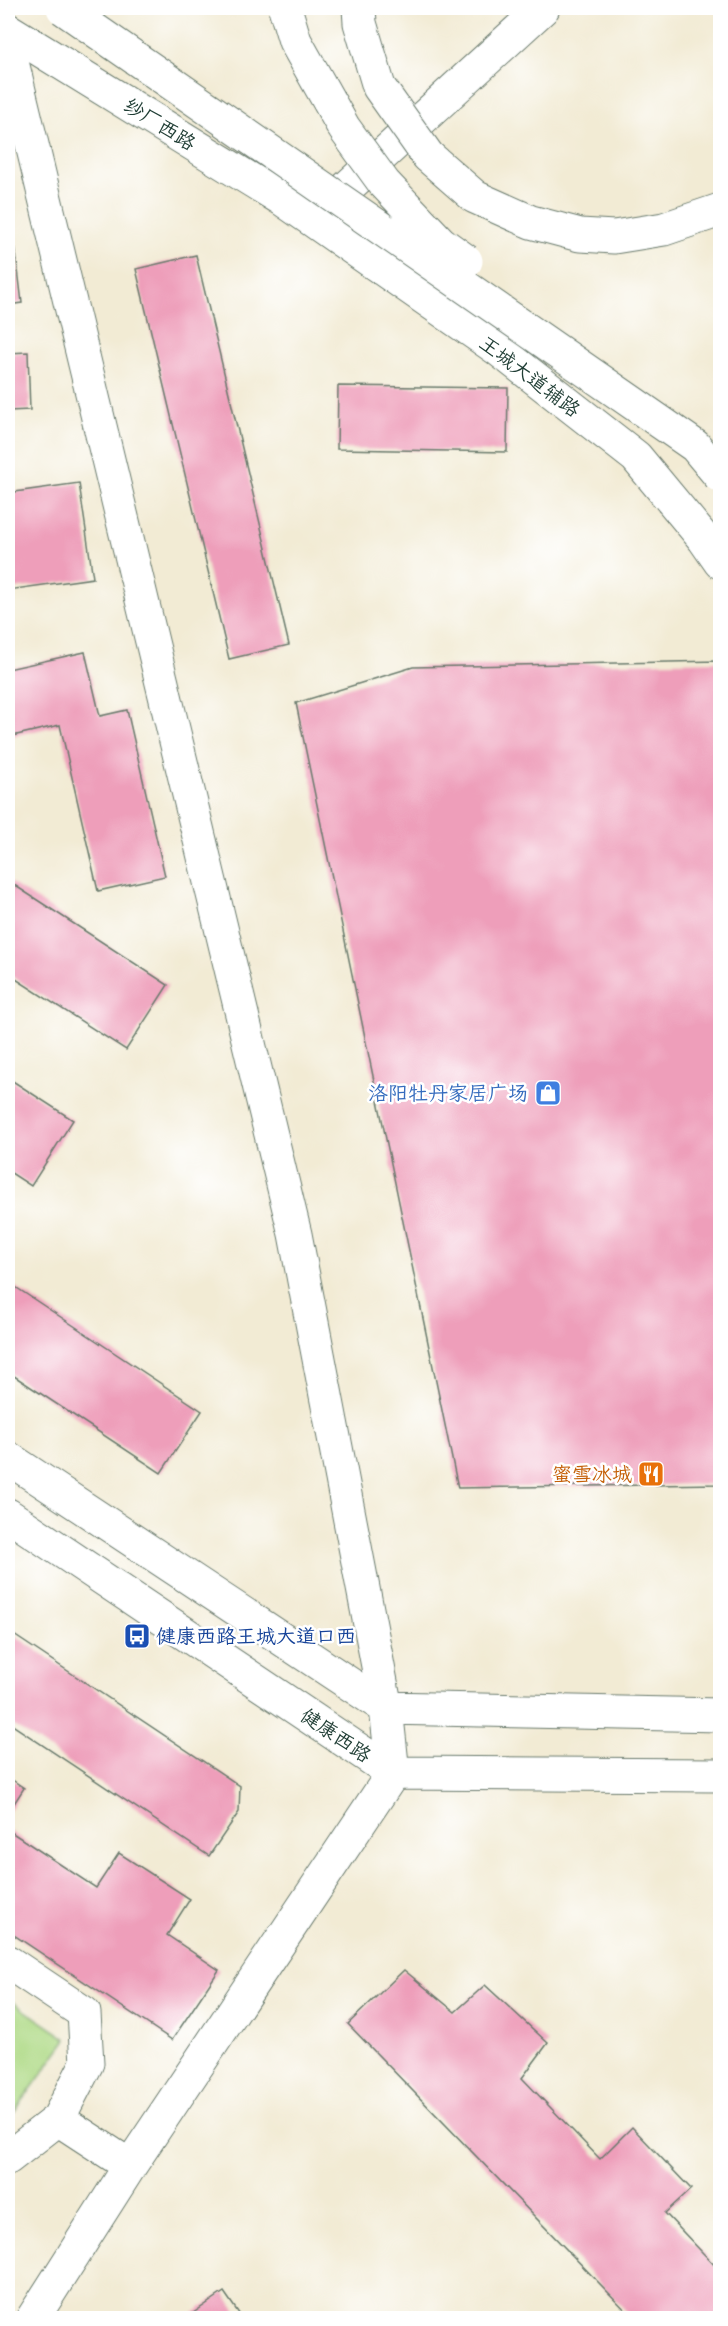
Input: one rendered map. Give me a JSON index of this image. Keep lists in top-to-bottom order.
{
  "streets": {
    "main road": ["纱厂西路", "王城大道辅路", "健康西路"]
  },
  "crossings": [
    ["纱厂西路", "王城大道辅路"]
  ],
  "places": {
    "shop": ["洛阳牡丹家居广场"],
    "restaurant": ["蜜雪冰城"],
    "bus stop": ["健康西路王城大道口西"]
  }
}
